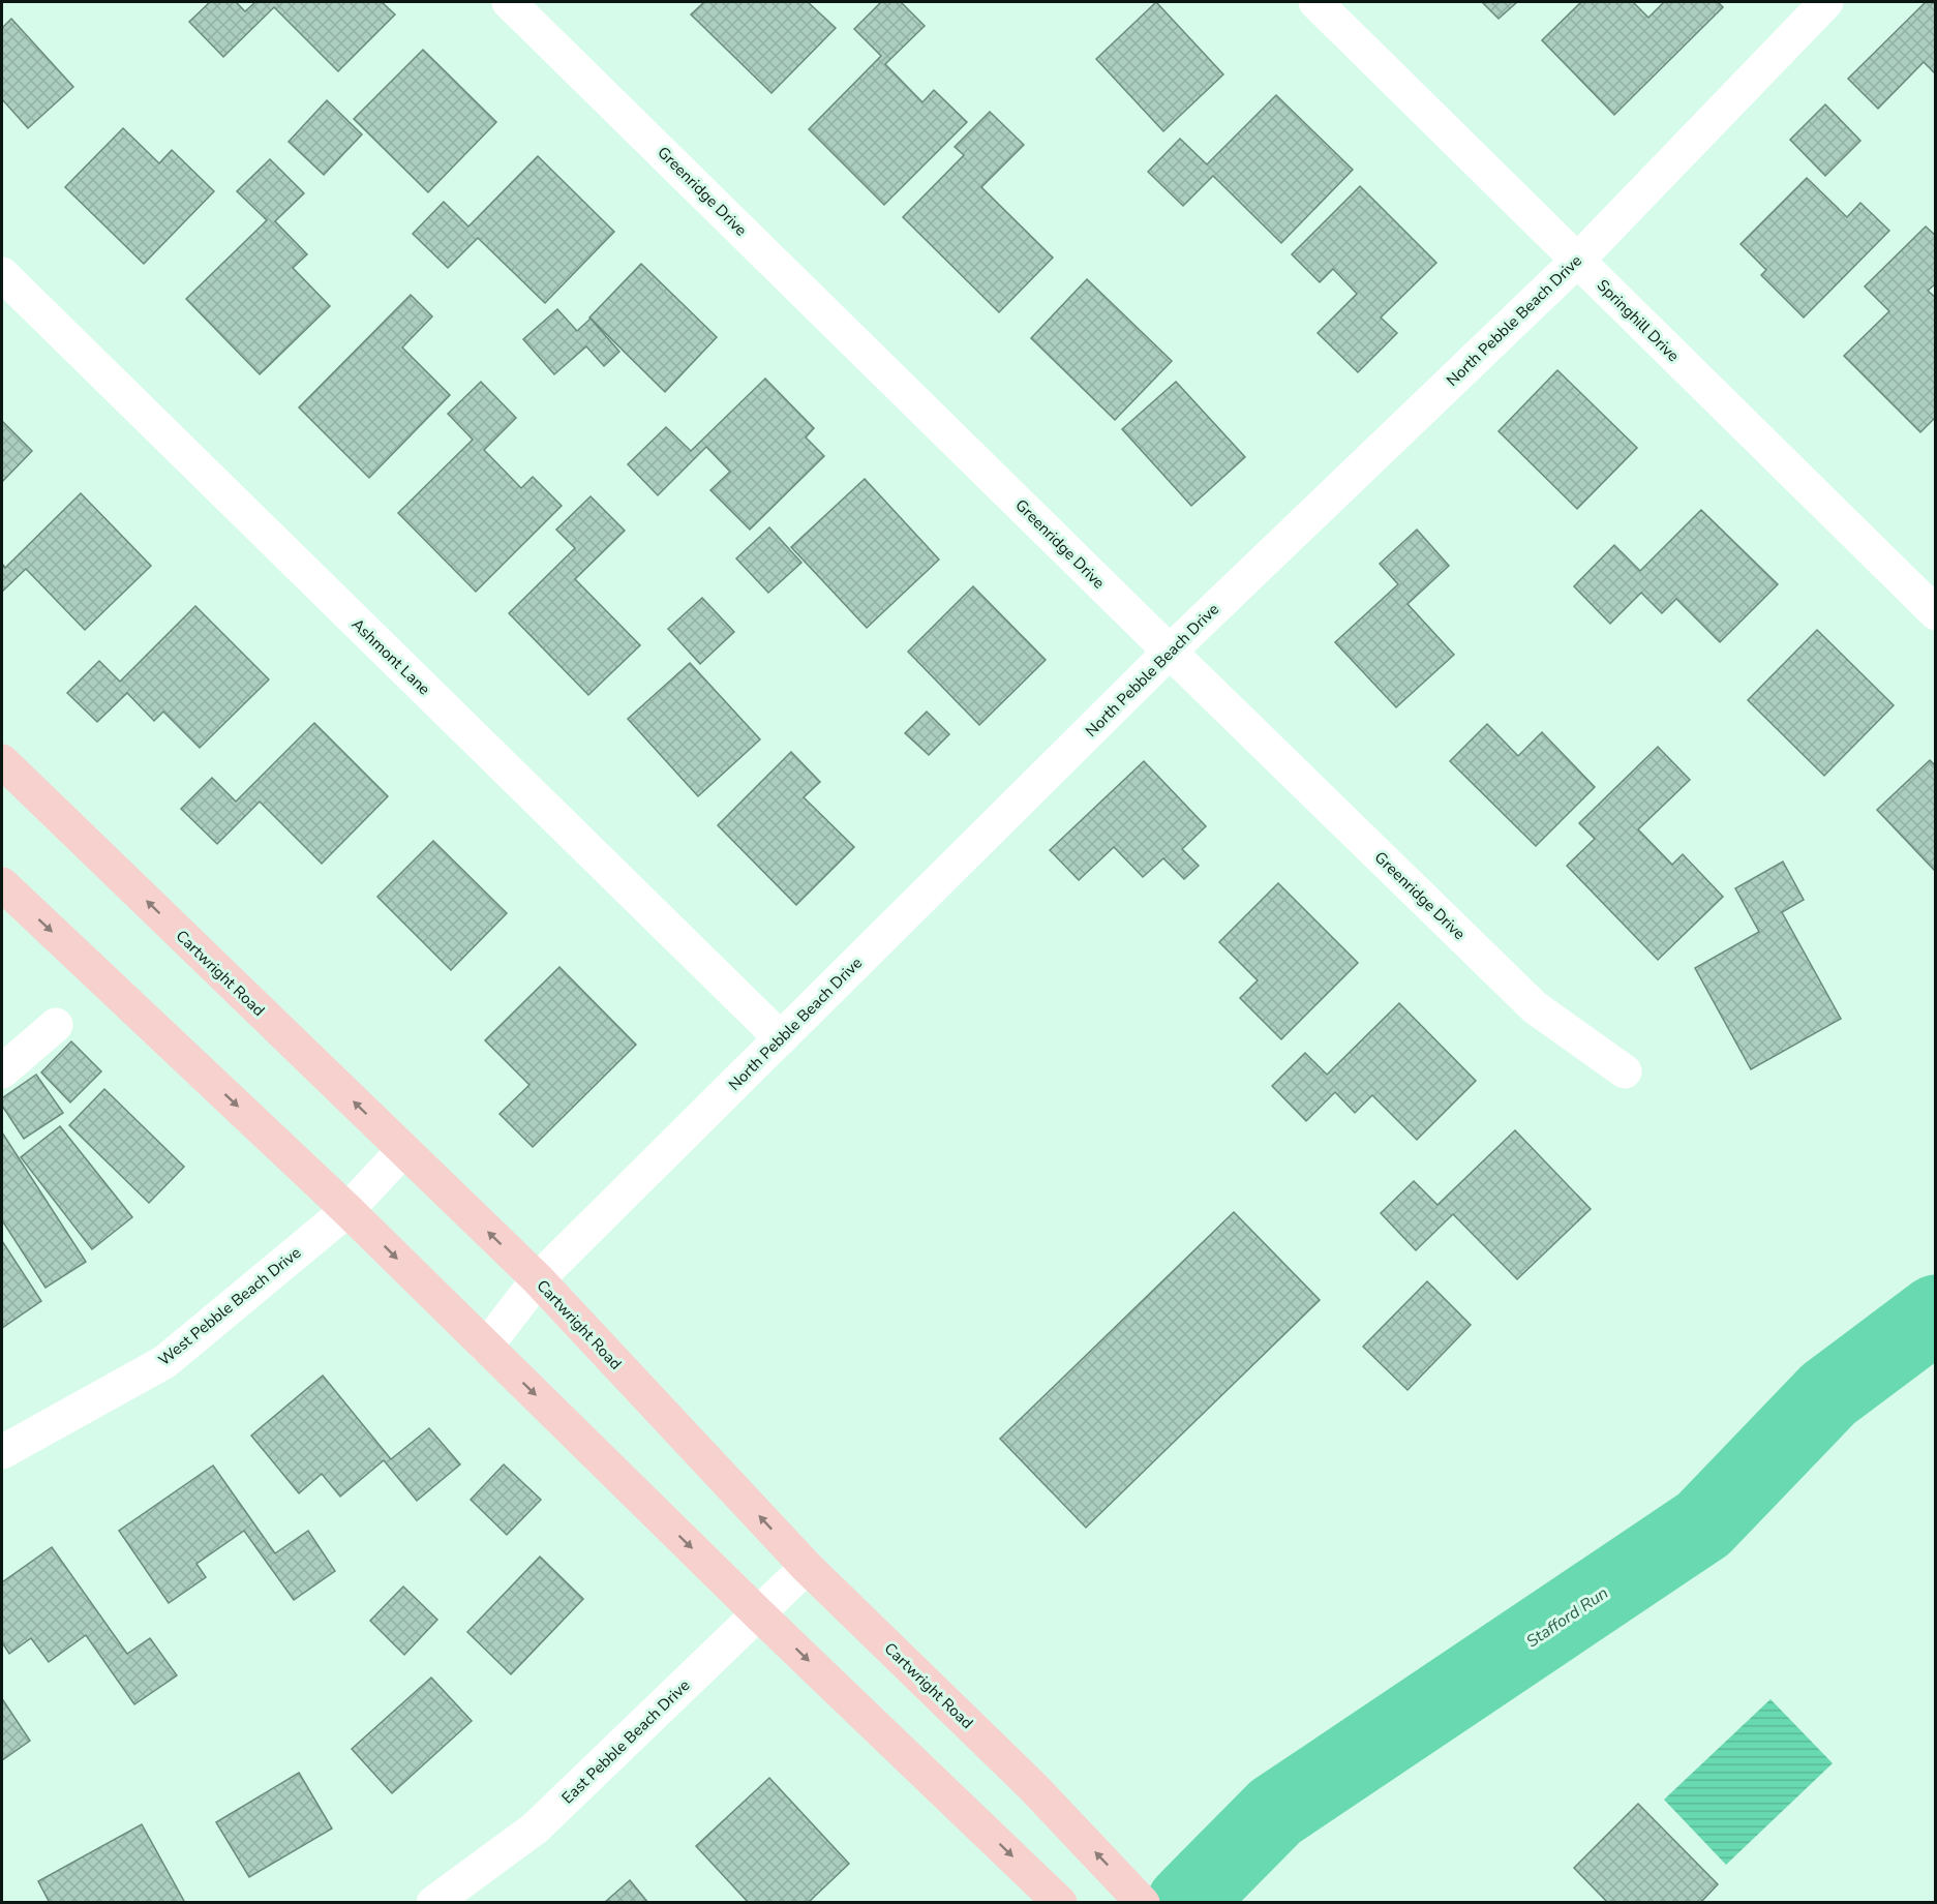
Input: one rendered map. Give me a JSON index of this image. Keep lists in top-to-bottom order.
{
  "streets": {
    "main road": ["Cartwright Road"],
    "street": [
      "Greenridge Drive",
      "North Pebble Beach Drive",
      "Springhill Drive",
      "Ashmont Lane",
      "West Pebble Beach Drive",
      "East Pebble Beach Drive"
    ]
  },
  "crossings": [
    ["Greenridge Drive", "North Pebble Beach Drive"],
    ["North Pebble Beach Drive", "Springhill Drive"],
    ["North Pebble Beach Drive", "Ashmont Lane"],
    ["North Pebble Beach Drive", "Cartwright Road"],
    ["Cartwright Road", "West Pebble Beach Drive"],
    ["Cartwright Road", "East Pebble Beach Drive"]
  ],
  "water": ["Stafford Run"]
}
